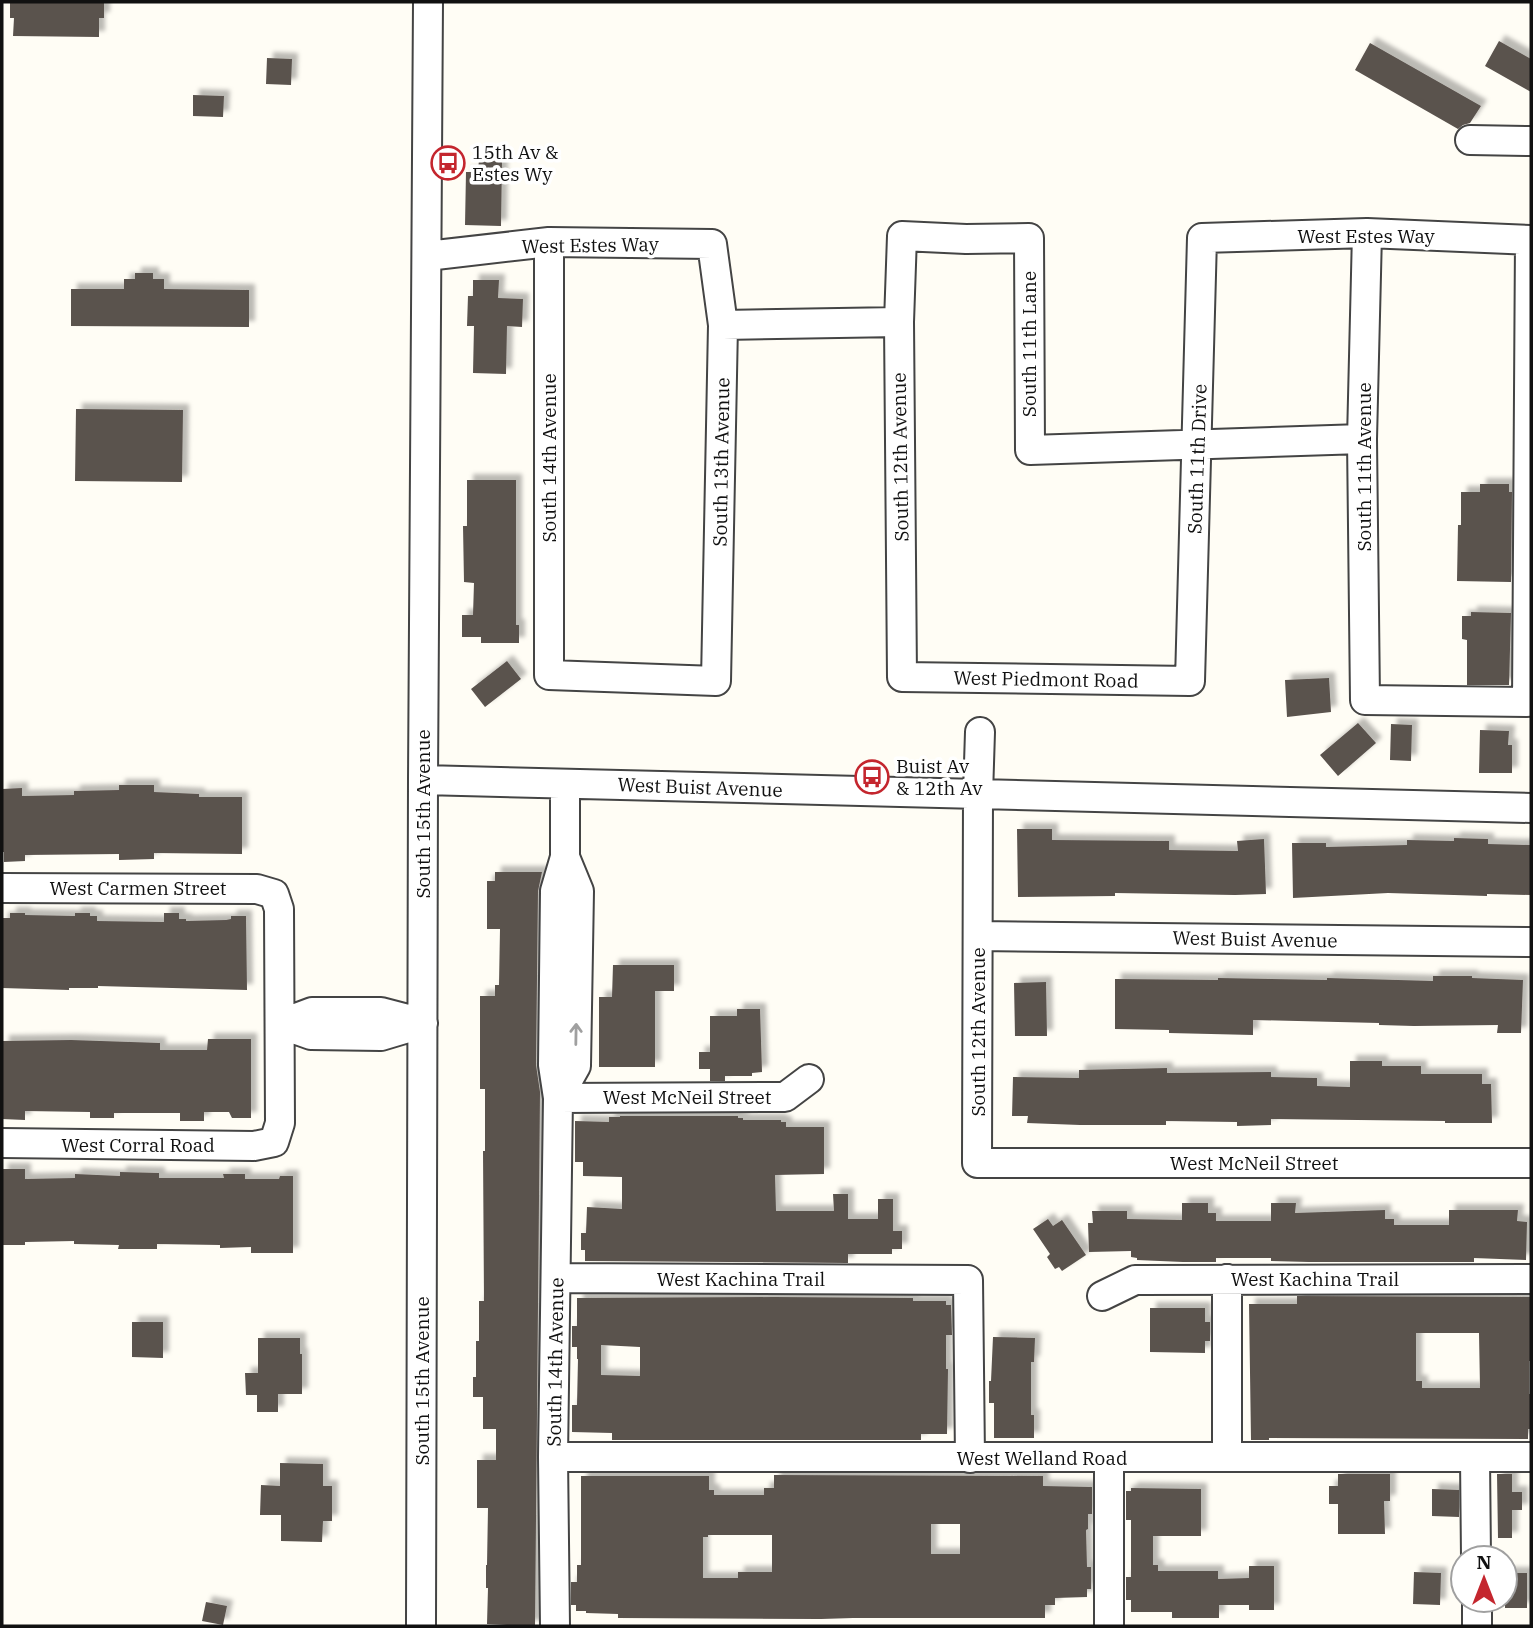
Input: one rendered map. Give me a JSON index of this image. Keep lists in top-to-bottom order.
{
  "streets": {
    "street": [
      "West Estes Way",
      "South 11th Lane",
      "South 12th Avenue",
      "South 14th Avenue",
      "South 11th Drive",
      "South 13th Avenue",
      "South 11th Avenue",
      "West Piedmont Road",
      "West Buist Avenue",
      "South 15th Avenue",
      "West Carmen Street",
      "West McNeil Street",
      "West Corral Road",
      "West Kachina Trail",
      "West Welland Road"
    ]
  },
  "crossings": [
    ["West Estes Way", "South 14th Avenue"],
    ["West Estes Way", "South 11th Drive"],
    ["West Estes Way", "South 13th Avenue"],
    ["West Estes Way", "South 11th Avenue"],
    ["West Estes Way", "South 15th Avenue"],
    ["South 11th Lane", "South 12th Avenue"],
    ["South 11th Lane", "South 11th Drive"],
    ["South 12th Avenue", "West Piedmont Road"],
    ["South 12th Avenue", "West Buist Avenue"],
    ["South 12th Avenue", "West McNeil Street"],
    ["South 14th Avenue", "South 13th Avenue"],
    ["South 14th Avenue", "West Buist Avenue"],
    ["South 14th Avenue", "West McNeil Street"],
    ["South 14th Avenue", "West Kachina Trail"],
    ["South 14th Avenue", "West Welland Road"],
    ["South 11th Drive", "West Piedmont Road"],
    ["West Buist Avenue", "South 15th Avenue"],
    ["West Carmen Street", "West Corral Road"],
    ["West Kachina Trail", "West Welland Road"]
  ],
  "places": {
    "bus stop": ["15th Av & Estes Wy", "Buist Av & 12th Av"]
  },
  "north": "top"
}
